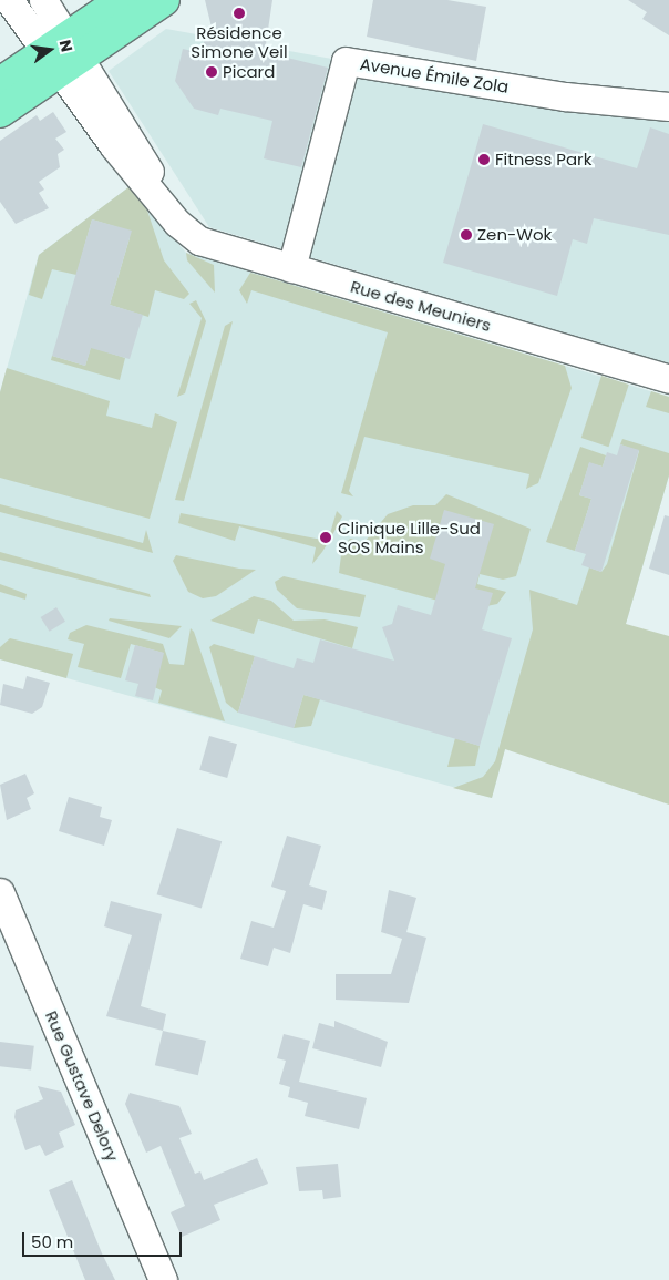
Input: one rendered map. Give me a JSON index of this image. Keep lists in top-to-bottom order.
{
  "streets": {
    "street": ["Avenue Émile Zola", "Rue des Meuniers", "Rue Gustave Delory"]
  },
  "crossings": [
    ["Avenue Émile Zola", "Rue des Meuniers"]
  ],
  "places": [
    "Résidence Simone Veil",
    "Picard",
    "Fitness Park",
    "Zen-Wok",
    "Clinique Lille-Sud SOS Mains"
  ],
  "scale_bar": "50 m",
  "north": "right"
}
